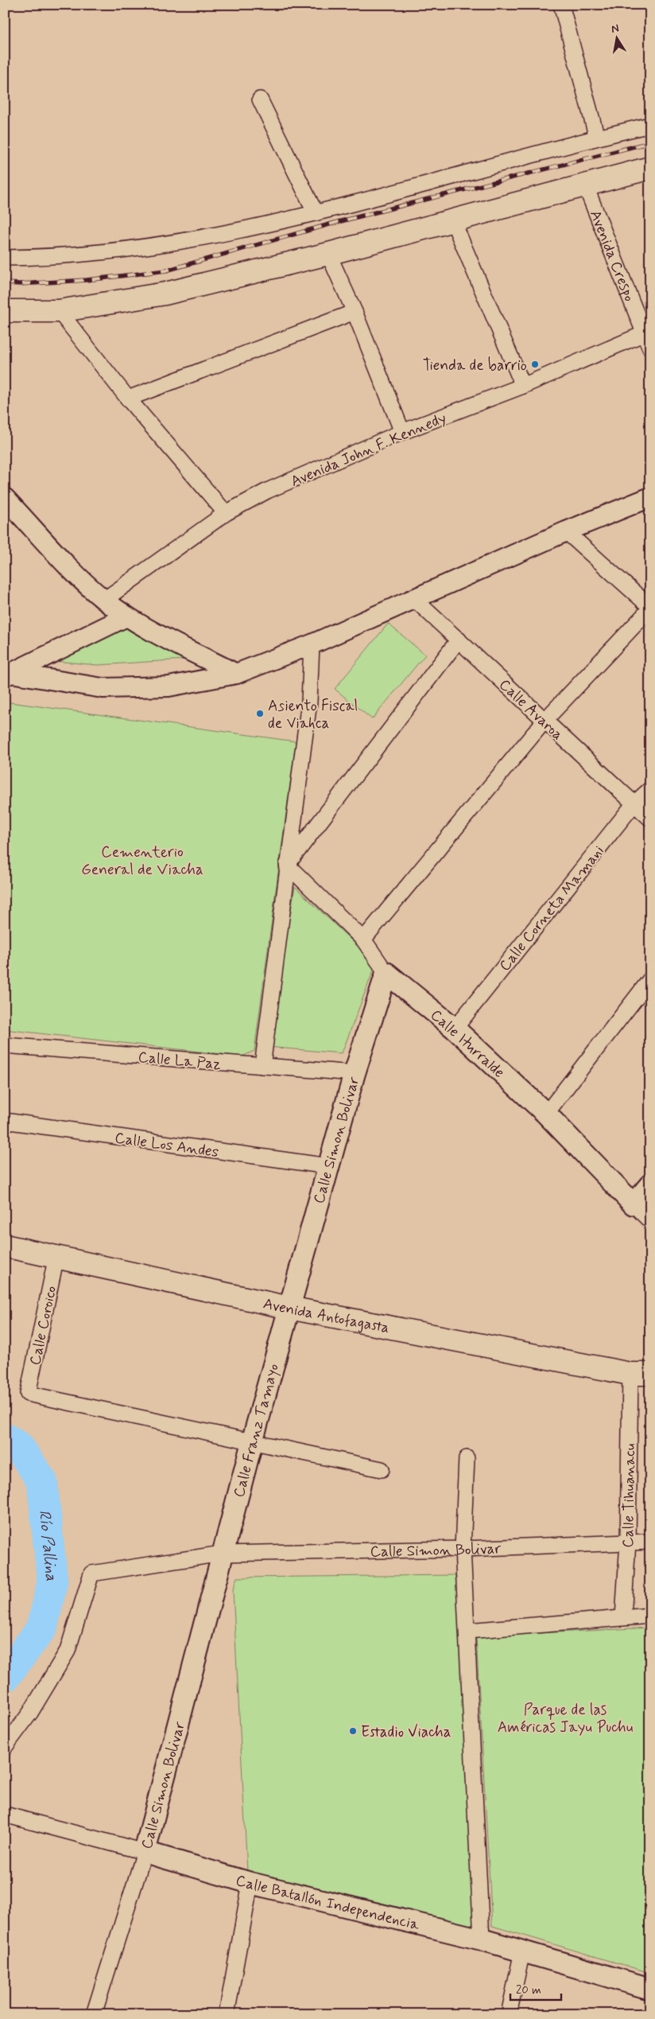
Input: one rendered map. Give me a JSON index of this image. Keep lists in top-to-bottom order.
{
  "streets": {
    "main road": [
      "Calle Iturralde",
      "Calle Simon Bolivar",
      "Avenida Antofagasta",
      "Calle Franz Tamayo",
      "Calle Batallón Independencia"
    ],
    "street": [
      "Avenida Crespo",
      "Avenida John F. Kennedy",
      "Calle Avaroa",
      "Calle Corneta Mamani",
      "Calle La Paz",
      "Calle Los Andes",
      "Calle Coroico",
      "Calle Tihuanacu"
    ]
  },
  "crossings": [
    ["Avenida Crespo", "Avenida John F. Kennedy"],
    ["Calle Avaroa", "Calle Corneta Mamani"],
    ["Calle Corneta Mamani", "Calle Iturralde"],
    ["Calle Iturralde", "Calle Simon Bolivar"],
    ["Calle La Paz", "Calle Simon Bolivar"],
    ["Calle Simon Bolivar", "Calle Los Andes"],
    ["Calle Simon Bolivar", "Avenida Antofagasta"],
    ["Calle Simon Bolivar", "Calle Franz Tamayo"],
    ["Calle Simon Bolivar", "Calle Tihuanacu"],
    ["Calle Simon Bolivar", "Calle Batallón Independencia"],
    ["Avenida Antofagasta", "Calle Coroico"],
    ["Avenida Antofagasta", "Calle Franz Tamayo"],
    ["Avenida Antofagasta", "Calle Tihuanacu"],
    ["Calle Coroico", "Calle Franz Tamayo"]
  ],
  "water": ["Río Pallina"],
  "parks": ["Cementerio General de Viacha", "Parque de las Américas Jayu Puchu"],
  "places": ["Tienda de barrio", "Asiento Fiscal de Viahca", "Estadio Viacha"],
  "scale_bar": "20 m",
  "north": "top"
}
